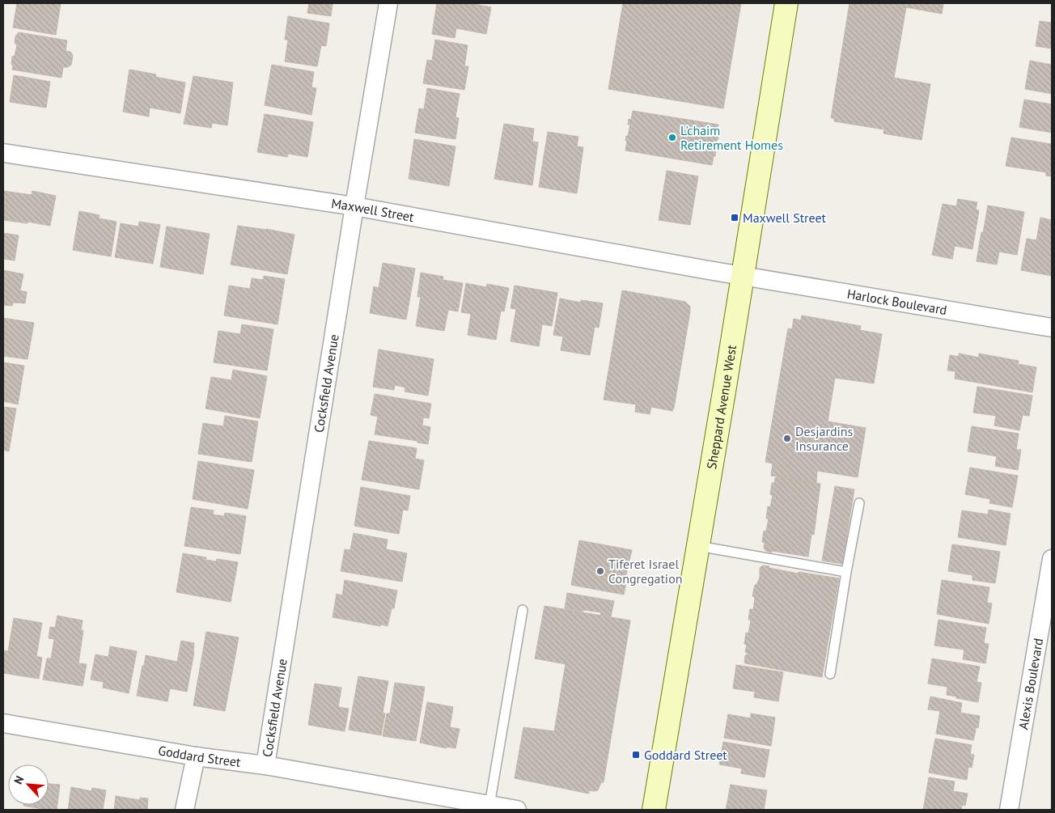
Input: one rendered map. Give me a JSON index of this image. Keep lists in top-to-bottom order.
{
  "streets": {
    "main road": ["Sheppard Avenue West"],
    "street": [
      "Maxwell Street",
      "Harlock Boulevard",
      "Cocksfield Avenue",
      "Alexis Boulevard",
      "Goddard Street"
    ]
  },
  "crossings": [
    ["Maxwell Street", "Harlock Boulevard"],
    ["Maxwell Street", "Cocksfield Avenue"],
    ["Maxwell Street", "Sheppard Avenue West"],
    ["Harlock Boulevard", "Sheppard Avenue West"],
    ["Cocksfield Avenue", "Goddard Street"]
  ],
  "places": {
    "other": ["L'chaim Retirement Homes", "Desjardins Insurance", "Tiferet Israel Congregation"],
    "transit": ["Maxwell Street", "Goddard Street"]
  },
  "north": "top left"
}
